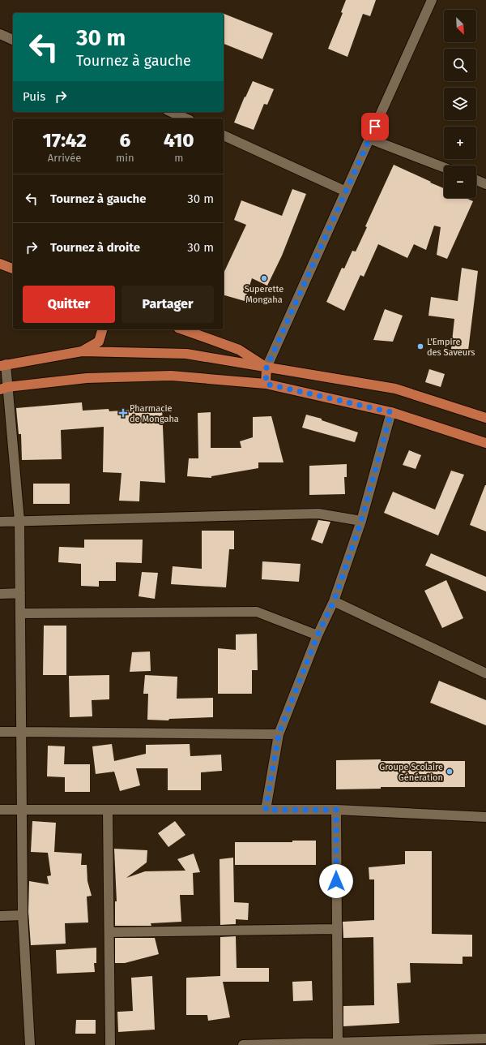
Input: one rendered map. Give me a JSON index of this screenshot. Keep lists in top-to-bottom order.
{
  "places": {
    "other": ["Superette Mongaha", "L'Empire des Saveurs", "Groupe Scolaire Génération"],
    "health": ["Pharmacie de Mongaha"]
  },
  "north": "bottom right",
  "page": {
    "map_buttons": ["+", "−"],
    "turn": ["30 m", "Tournez à gauche"],
    "then": "Puis",
    "eta": [
      "17:42",
      "Arrivée",
      "6",
      "min",
      "410",
      "m"
    ],
    "list": [
      {
        "name": "Tournez à gauche",
        "value": "30 m"
      },
      {
        "name": "Tournez à droite",
        "value": "30 m"
      }
    ],
    "buttons": ["Quitter", "Partager"]
  }
}
